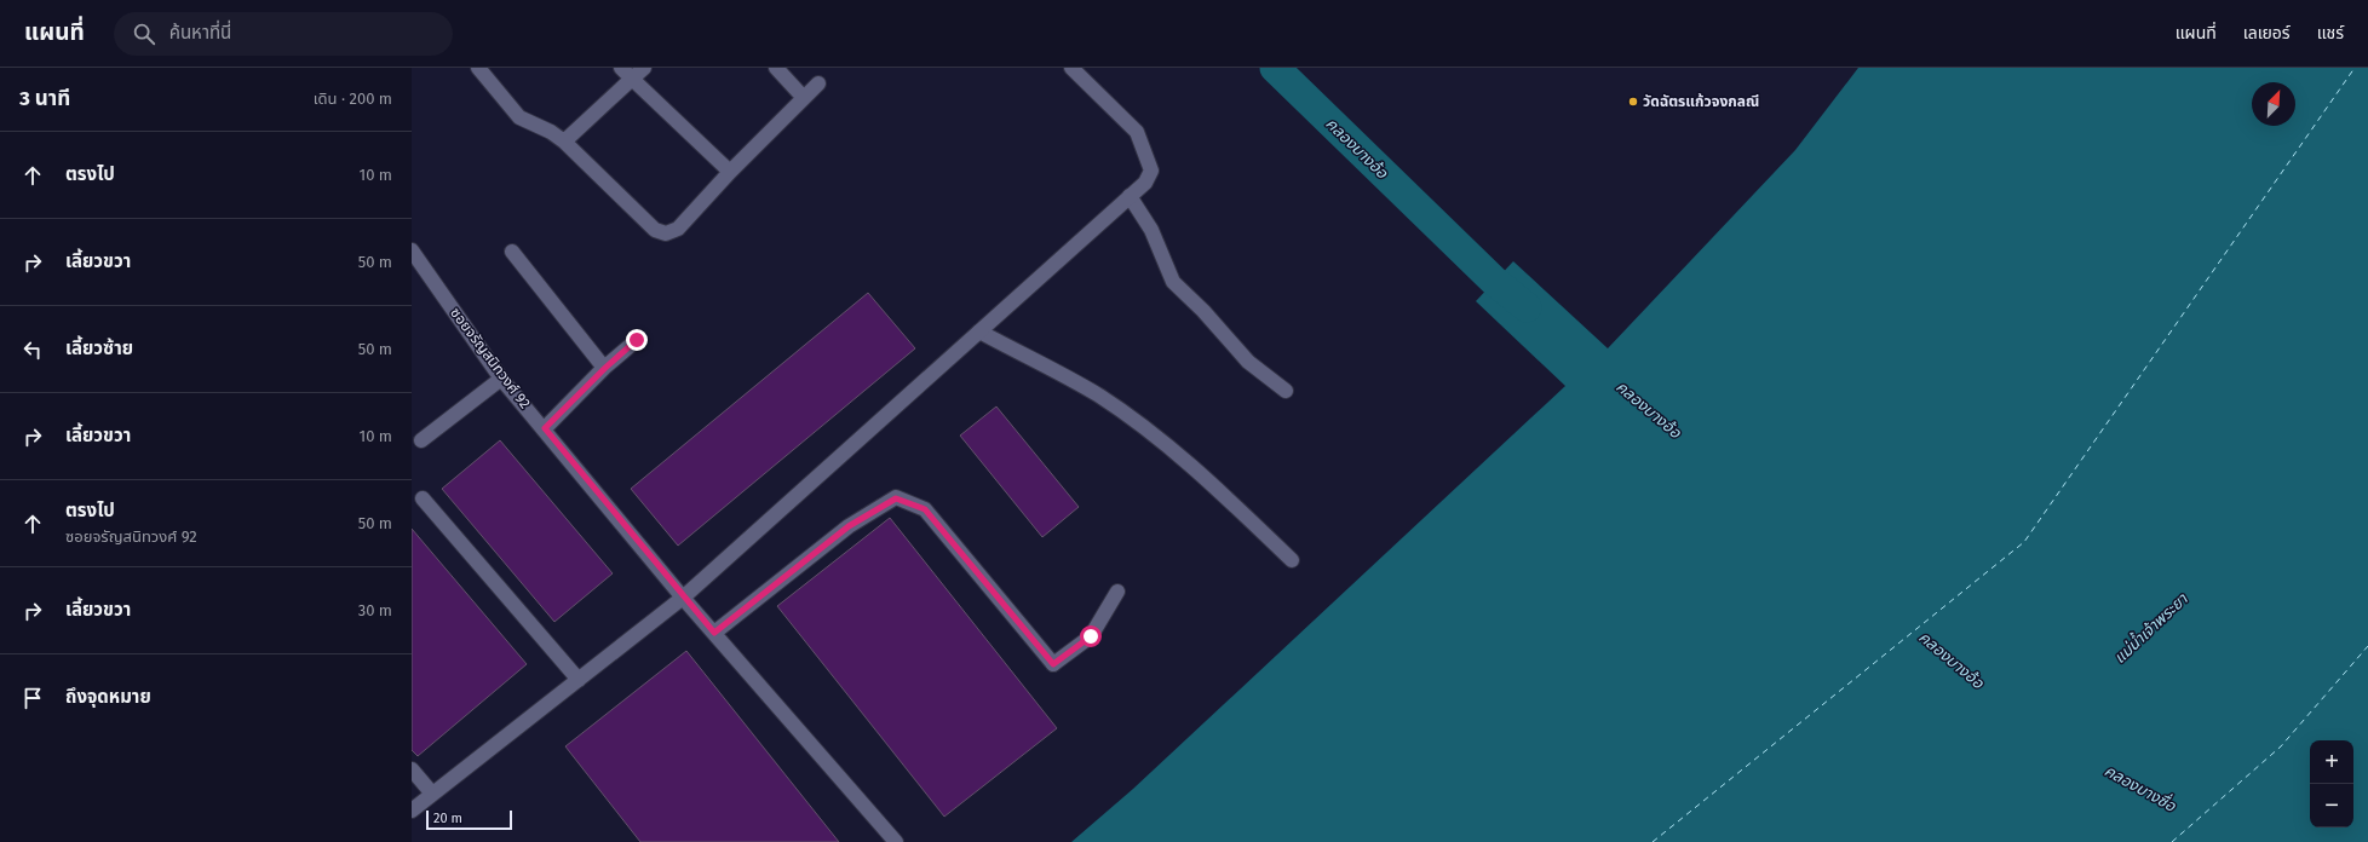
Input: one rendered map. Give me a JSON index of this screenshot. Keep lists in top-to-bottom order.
{
  "streets": {
    "street": ["ซอยจรัญสนิทวงศ์ 92"]
  },
  "water": ["คลองบางอ้อ", "แม่น้ำเจ้าพระยา", "คลองบางซื่อ"],
  "places": ["วัดฉัตรแก้วจงกลณี"],
  "scale_bar": "20 m",
  "north": "top right",
  "page": {
    "header": "แผนที่",
    "search": "ค้นหาที่นี่",
    "nav": ["แผนที่", "เลเยอร์", "แชร์"],
    "heading": ["3 นาที", "เดิน · 200 m"],
    "list": [
      ["ตรงไป", "10 m"],
      ["เลี้ยวขวา", "50 m"],
      ["เลี้ยวซ้าย", "50 m"],
      ["เลี้ยวขวา", "10 m"],
      ["ตรงไป", "ซอยจรัญสนิทวงศ์ 92", "50 m"],
      ["เลี้ยวขวา", "30 m"],
      "ถึงจุดหมาย"
    ],
    "map_buttons": ["+", "−"],
    "scale": "20 m"
  }
}
